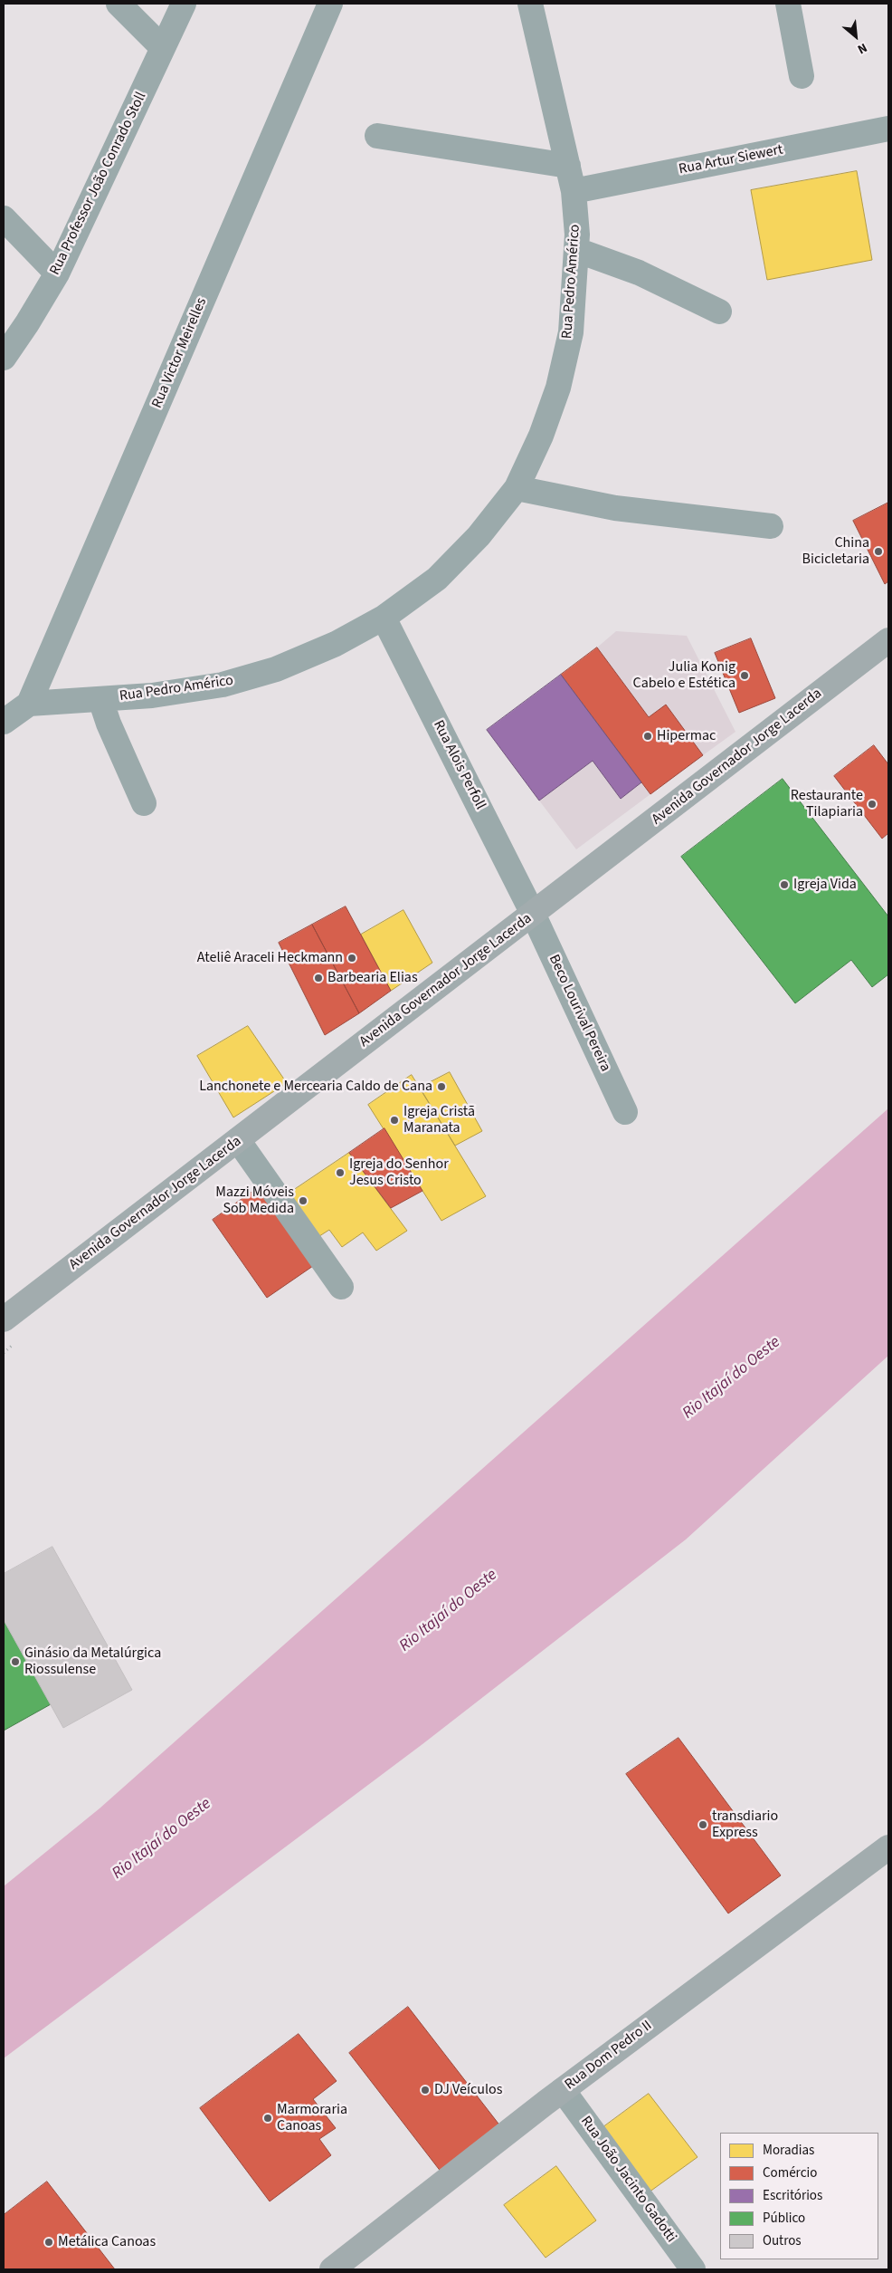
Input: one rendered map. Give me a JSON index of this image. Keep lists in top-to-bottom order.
{
  "streets": {
    "main road": ["Avenida Governador Jorge Lacerda", "Rua Dom Pedro II"],
    "street": [
      "Rua Artur Siewert",
      "Rua Professor João Conrado Stoll",
      "Rua Pedro Américo",
      "Rua Victor Meirelles",
      "Rua Alois Perfoll",
      "Beco Lourival Pereira",
      "Rua João Jacinto Gadotti"
    ]
  },
  "crossings": [
    ["Rua Artur Siewert", "Rua Pedro Américo"],
    ["Rua Pedro Américo", "Rua Victor Meirelles"],
    ["Rua Pedro Américo", "Rua Alois Perfoll"],
    ["Avenida Governador Jorge Lacerda", "Rua Alois Perfoll"],
    ["Avenida Governador Jorge Lacerda", "Beco Lourival Pereira"],
    ["Rua Alois Perfoll", "Beco Lourival Pereira"],
    ["Rua Dom Pedro II", "Rua João Jacinto Gadotti"]
  ],
  "water": ["Rio Itajaí do Oeste"],
  "places": [
    "China Bicicletaria",
    "Julia Konig Cabelo e Estética",
    "Hipermac",
    "Restaurante Tilapiaria",
    "Igreja Vida",
    "Ateliê Araceli Heckmann",
    "Barbearia Elias",
    "Lanchonete e Mercearia Caldo de Cana",
    "Igreja Cristã Maranata",
    "Igreja do Senhor Jesus Cristo",
    "Mazzi Móveis Sob Medida",
    "Ginásio da Metalúrgica Riossulense",
    "transdiario Express",
    "DJ Veículos",
    "Marmoraria Canoas",
    "Metálica Canoas"
  ],
  "legend": [
    "Moradias",
    "Comércio",
    "Escritórios",
    "Público",
    "Outros"
  ],
  "north": "bottom right"
}
